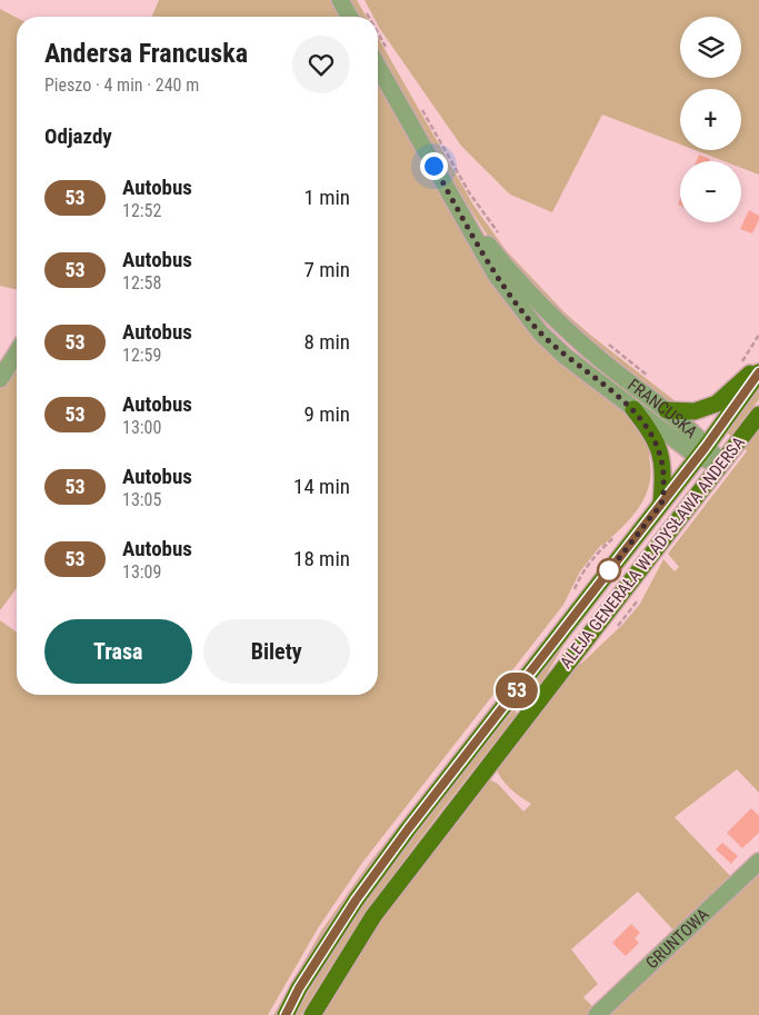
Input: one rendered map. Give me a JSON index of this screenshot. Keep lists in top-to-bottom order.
{
  "streets": {
    "main road": ["ALEJA GENERAŁA WŁADYSŁAWA ANDERSA"],
    "street": ["FRANCUSKA", "GRUNTOWA"]
  },
  "crossings": [
    ["FRANCUSKA", "ALEJA GENERAŁA WŁADYSŁAWA ANDERSA"]
  ],
  "lines": ["bus line 53"],
  "page": {
    "on_map": "53",
    "map_buttons": ["+", "−"],
    "heading": [
      ["Andersa Francuska", "Pieszo · 4 min · 240 m"],
      "Odjazdy"
    ],
    "list": [
      {
        "mark": "53",
        "name": "Autobus",
        "note": "12:52",
        "value": "1 min"
      },
      {
        "mark": "53",
        "name": "Autobus",
        "note": "12:58",
        "value": "7 min"
      },
      {
        "mark": "53",
        "name": "Autobus",
        "note": "12:59",
        "value": "8 min"
      },
      {
        "mark": "53",
        "name": "Autobus",
        "note": "13:00",
        "value": "9 min"
      },
      {
        "mark": "53",
        "name": "Autobus",
        "note": "13:05",
        "value": "14 min"
      },
      {
        "mark": "53",
        "name": "Autobus",
        "note": "13:09",
        "value": "18 min"
      }
    ],
    "buttons": ["Trasa", "Bilety"]
  }
}
